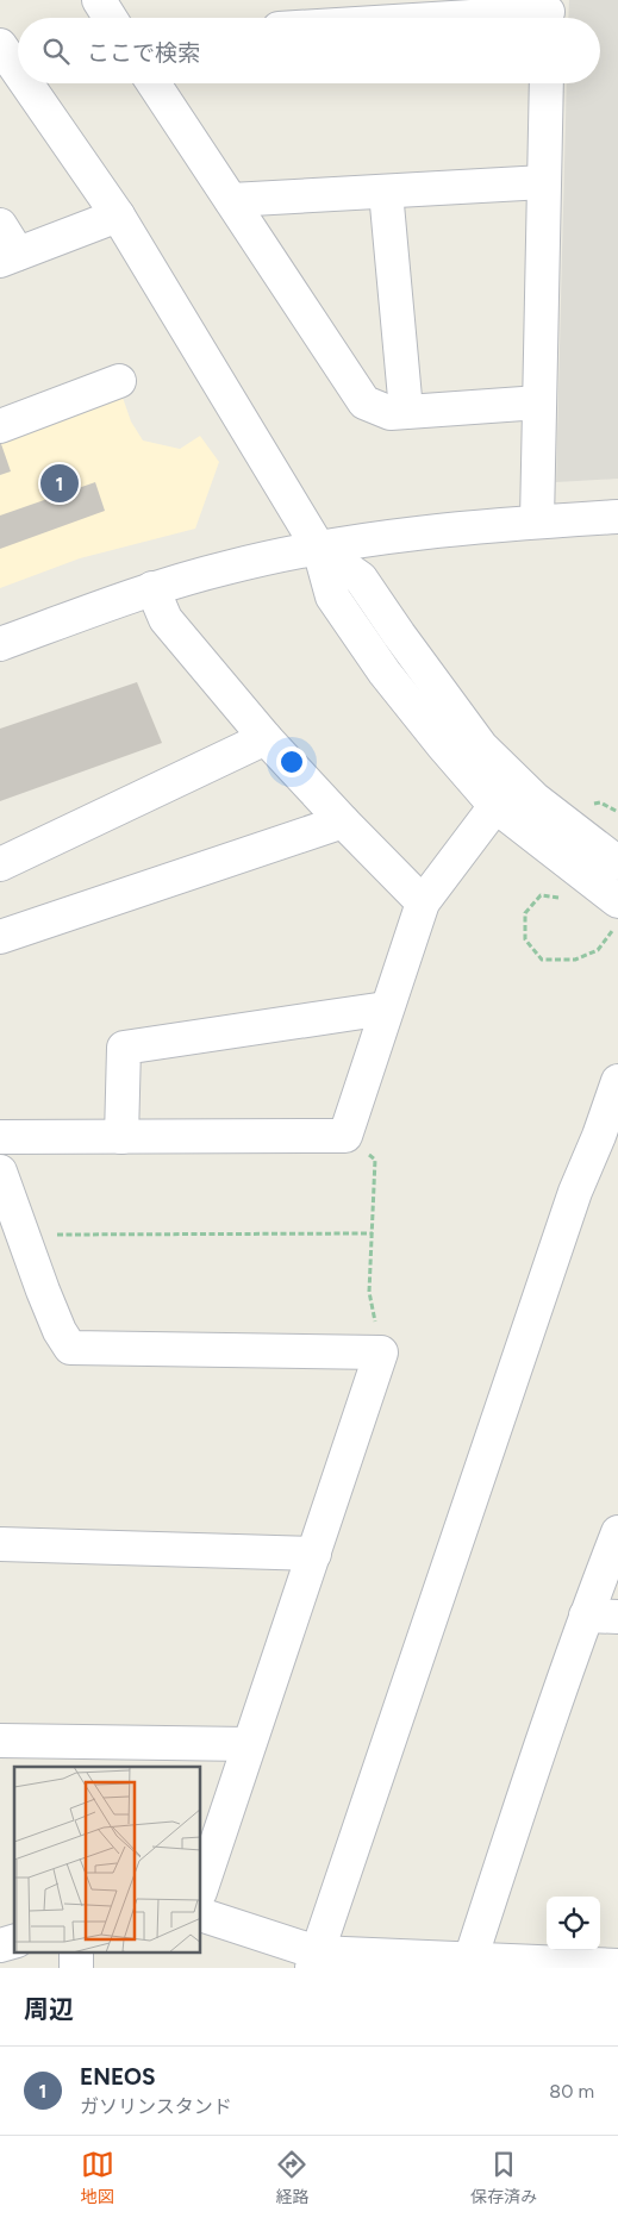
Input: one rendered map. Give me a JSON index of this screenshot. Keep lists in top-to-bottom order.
{
  "page": {
    "search": "ここで検索",
    "pins": "1",
    "heading": "周辺",
    "list": [
      {
        "mark": "1",
        "name": "ENEOS",
        "note": "ガソリンスタンド",
        "value": "80 m"
      }
    ],
    "nav": ["地図", "経路", "保存済み"]
  }
}
